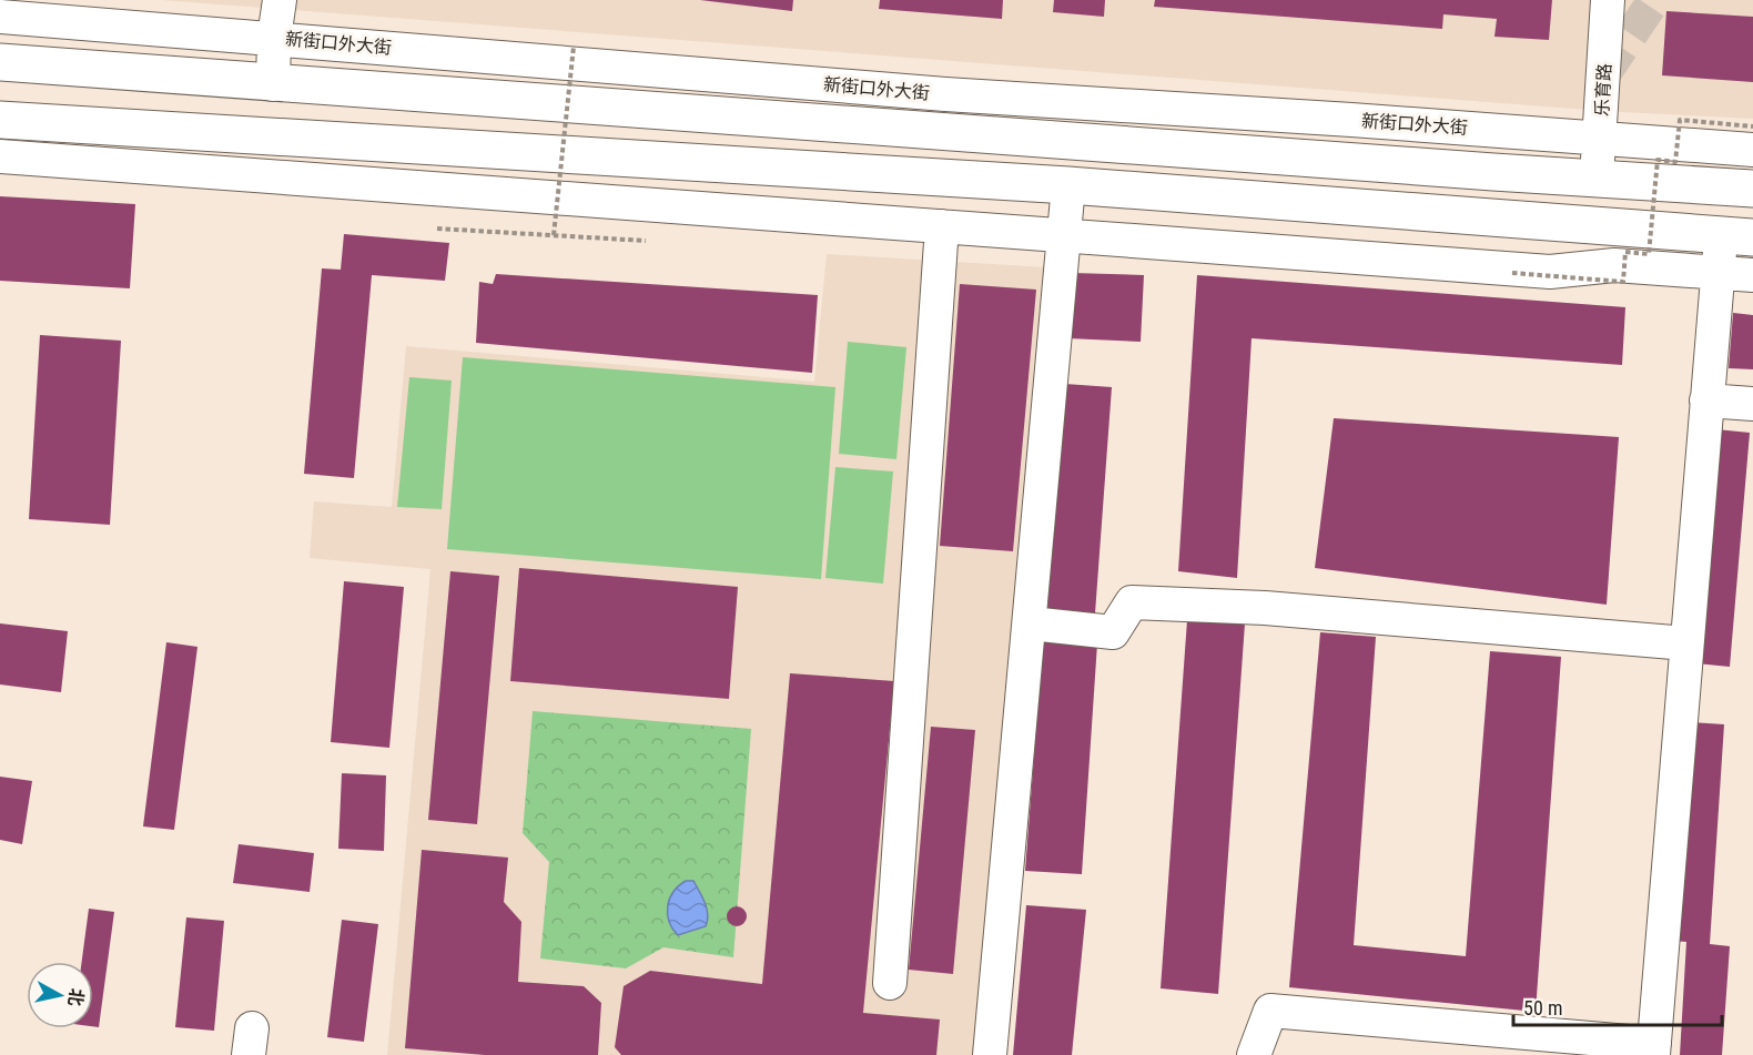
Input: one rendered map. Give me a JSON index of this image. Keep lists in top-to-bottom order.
{
  "streets": {
    "main road": ["新街口外大街"],
    "street": ["乐育路"]
  },
  "crossings": [
    ["新街口外大街", "乐育路"]
  ],
  "scale_bar": "50 m",
  "north": "right"
}
